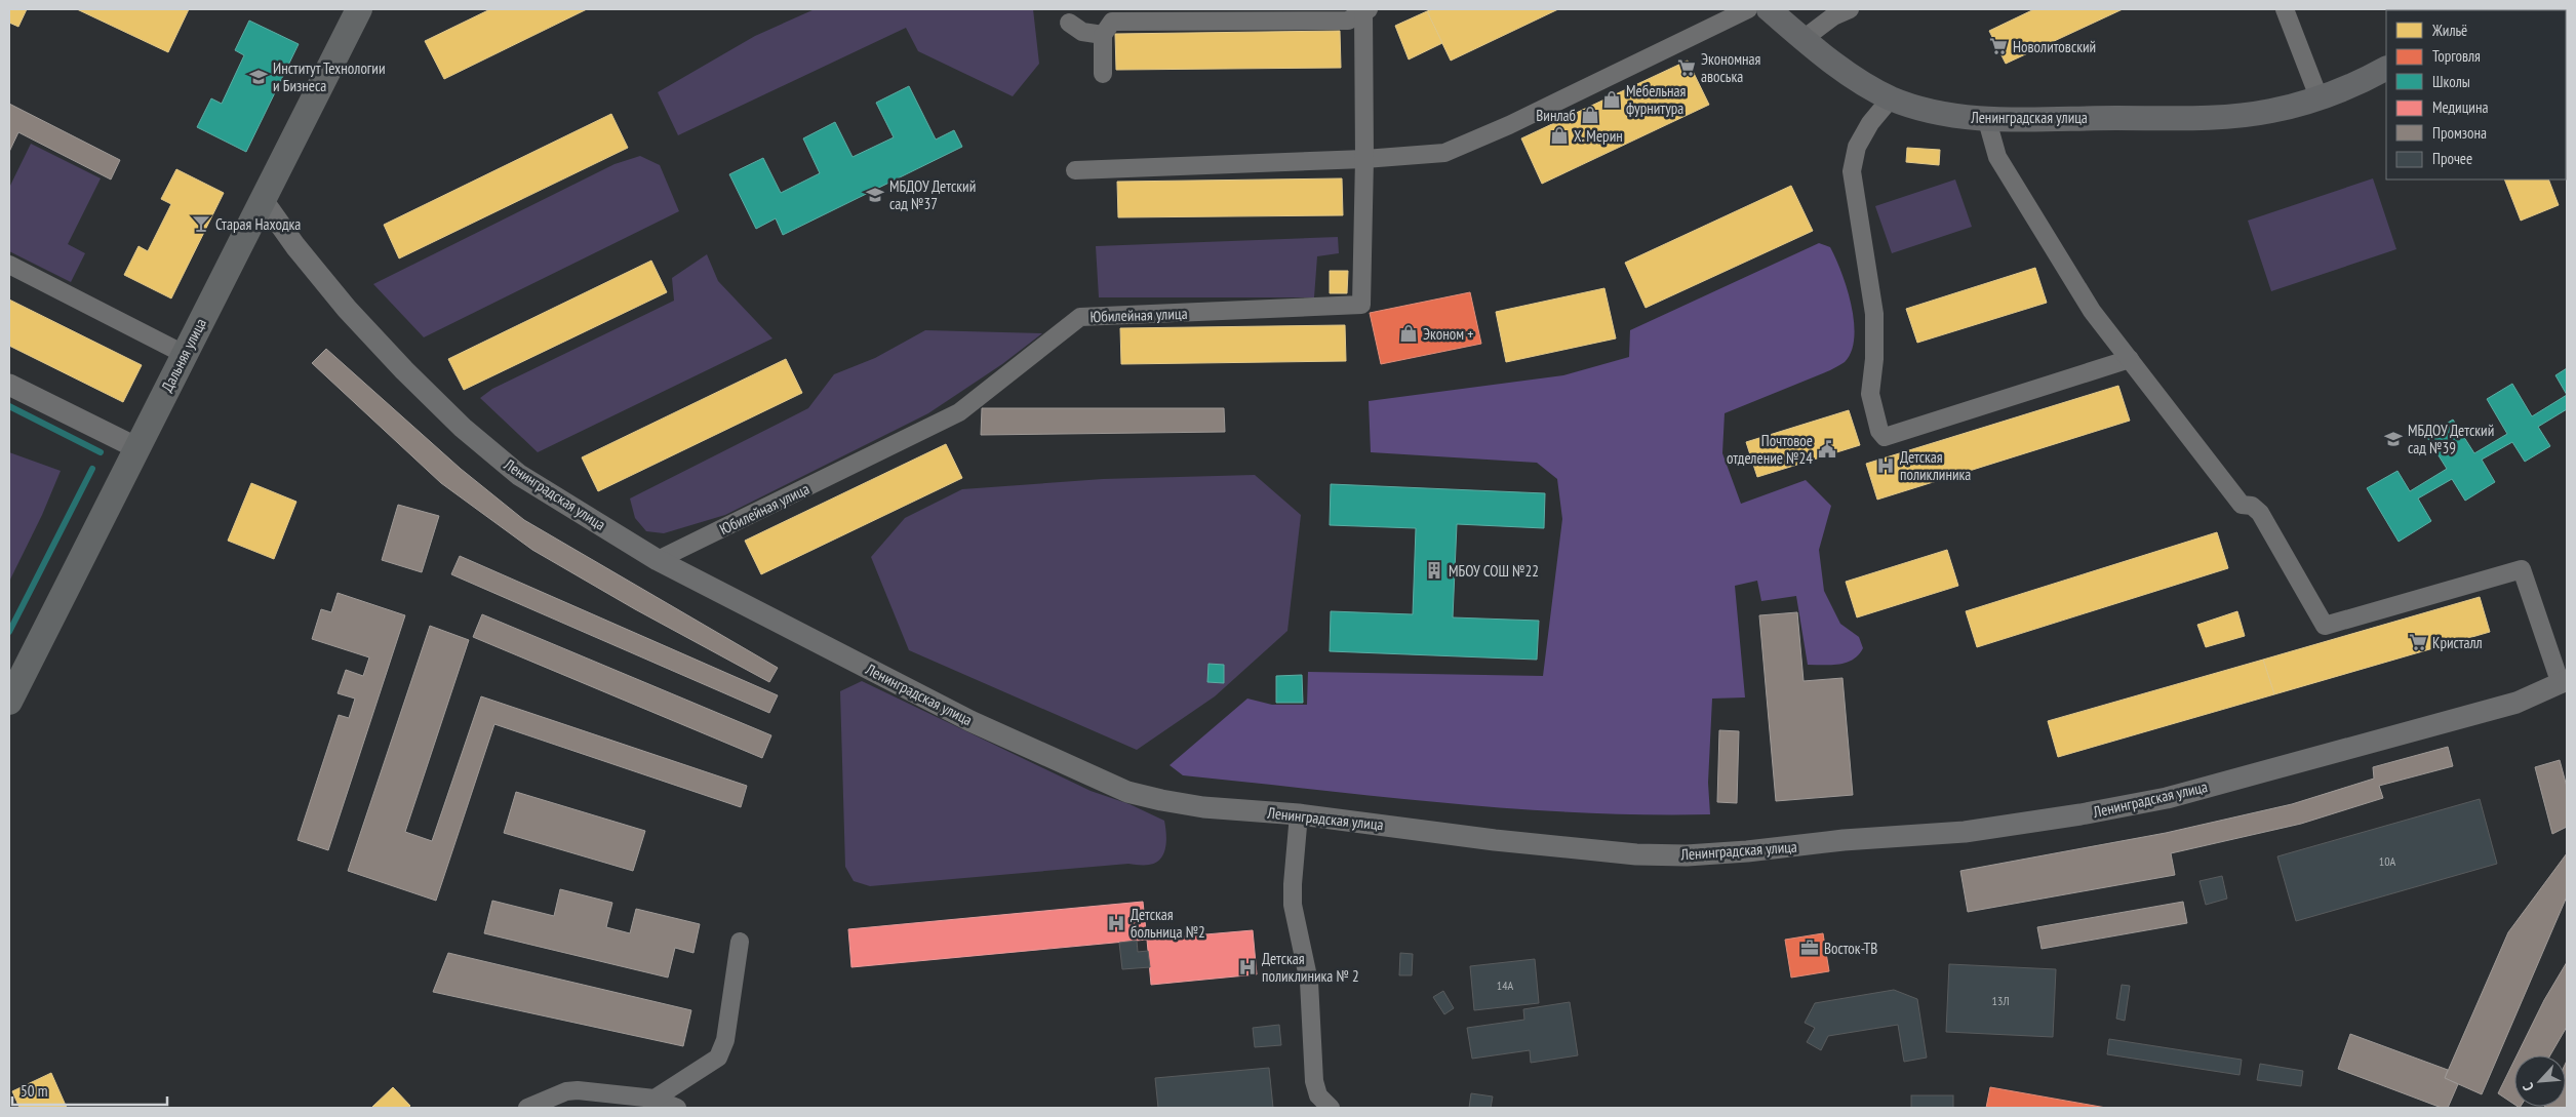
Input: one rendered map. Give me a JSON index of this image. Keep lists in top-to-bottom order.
{
  "streets": {
    "main road": ["Ленинградская улица", "Дальняя улица"],
    "street": ["Юбилейная улица"]
  },
  "crossings": [
    ["Ленинградская улица", "Юбилейная улица"],
    ["Ленинградская улица", "Дальняя улица"]
  ],
  "places": {
    "supermarket": ["Новолитовский", "Экономная авоська", "Кристалл"],
    "school or university": ["Институт Технологии и Бизнеса", "МБДОУ Детский сад №37", "МБДОУ Детский сад №39"],
    "shop": [
      "Мебельная фурнитура",
      "Винлаб",
      "Х. Мерин",
      "Эконом +"
    ],
    "bar": ["Старая Находка"],
    "public building": ["Почтовое отделение №24"],
    "hospital": ["Детская поликлиника", "Детская больница №2", "Детская поликлиника № 2"],
    "building": ["МБОУ СОШ №22"],
    "office": ["Восток-ТВ"]
  },
  "house_numbers": ["10А", "14А", "13Л"],
  "legend": [
    "Жильё",
    "Торговля",
    "Школы",
    "Медицина",
    "Промзона",
    "Прочее"
  ],
  "scale_bar": "50 m",
  "north": "bottom left"
}
